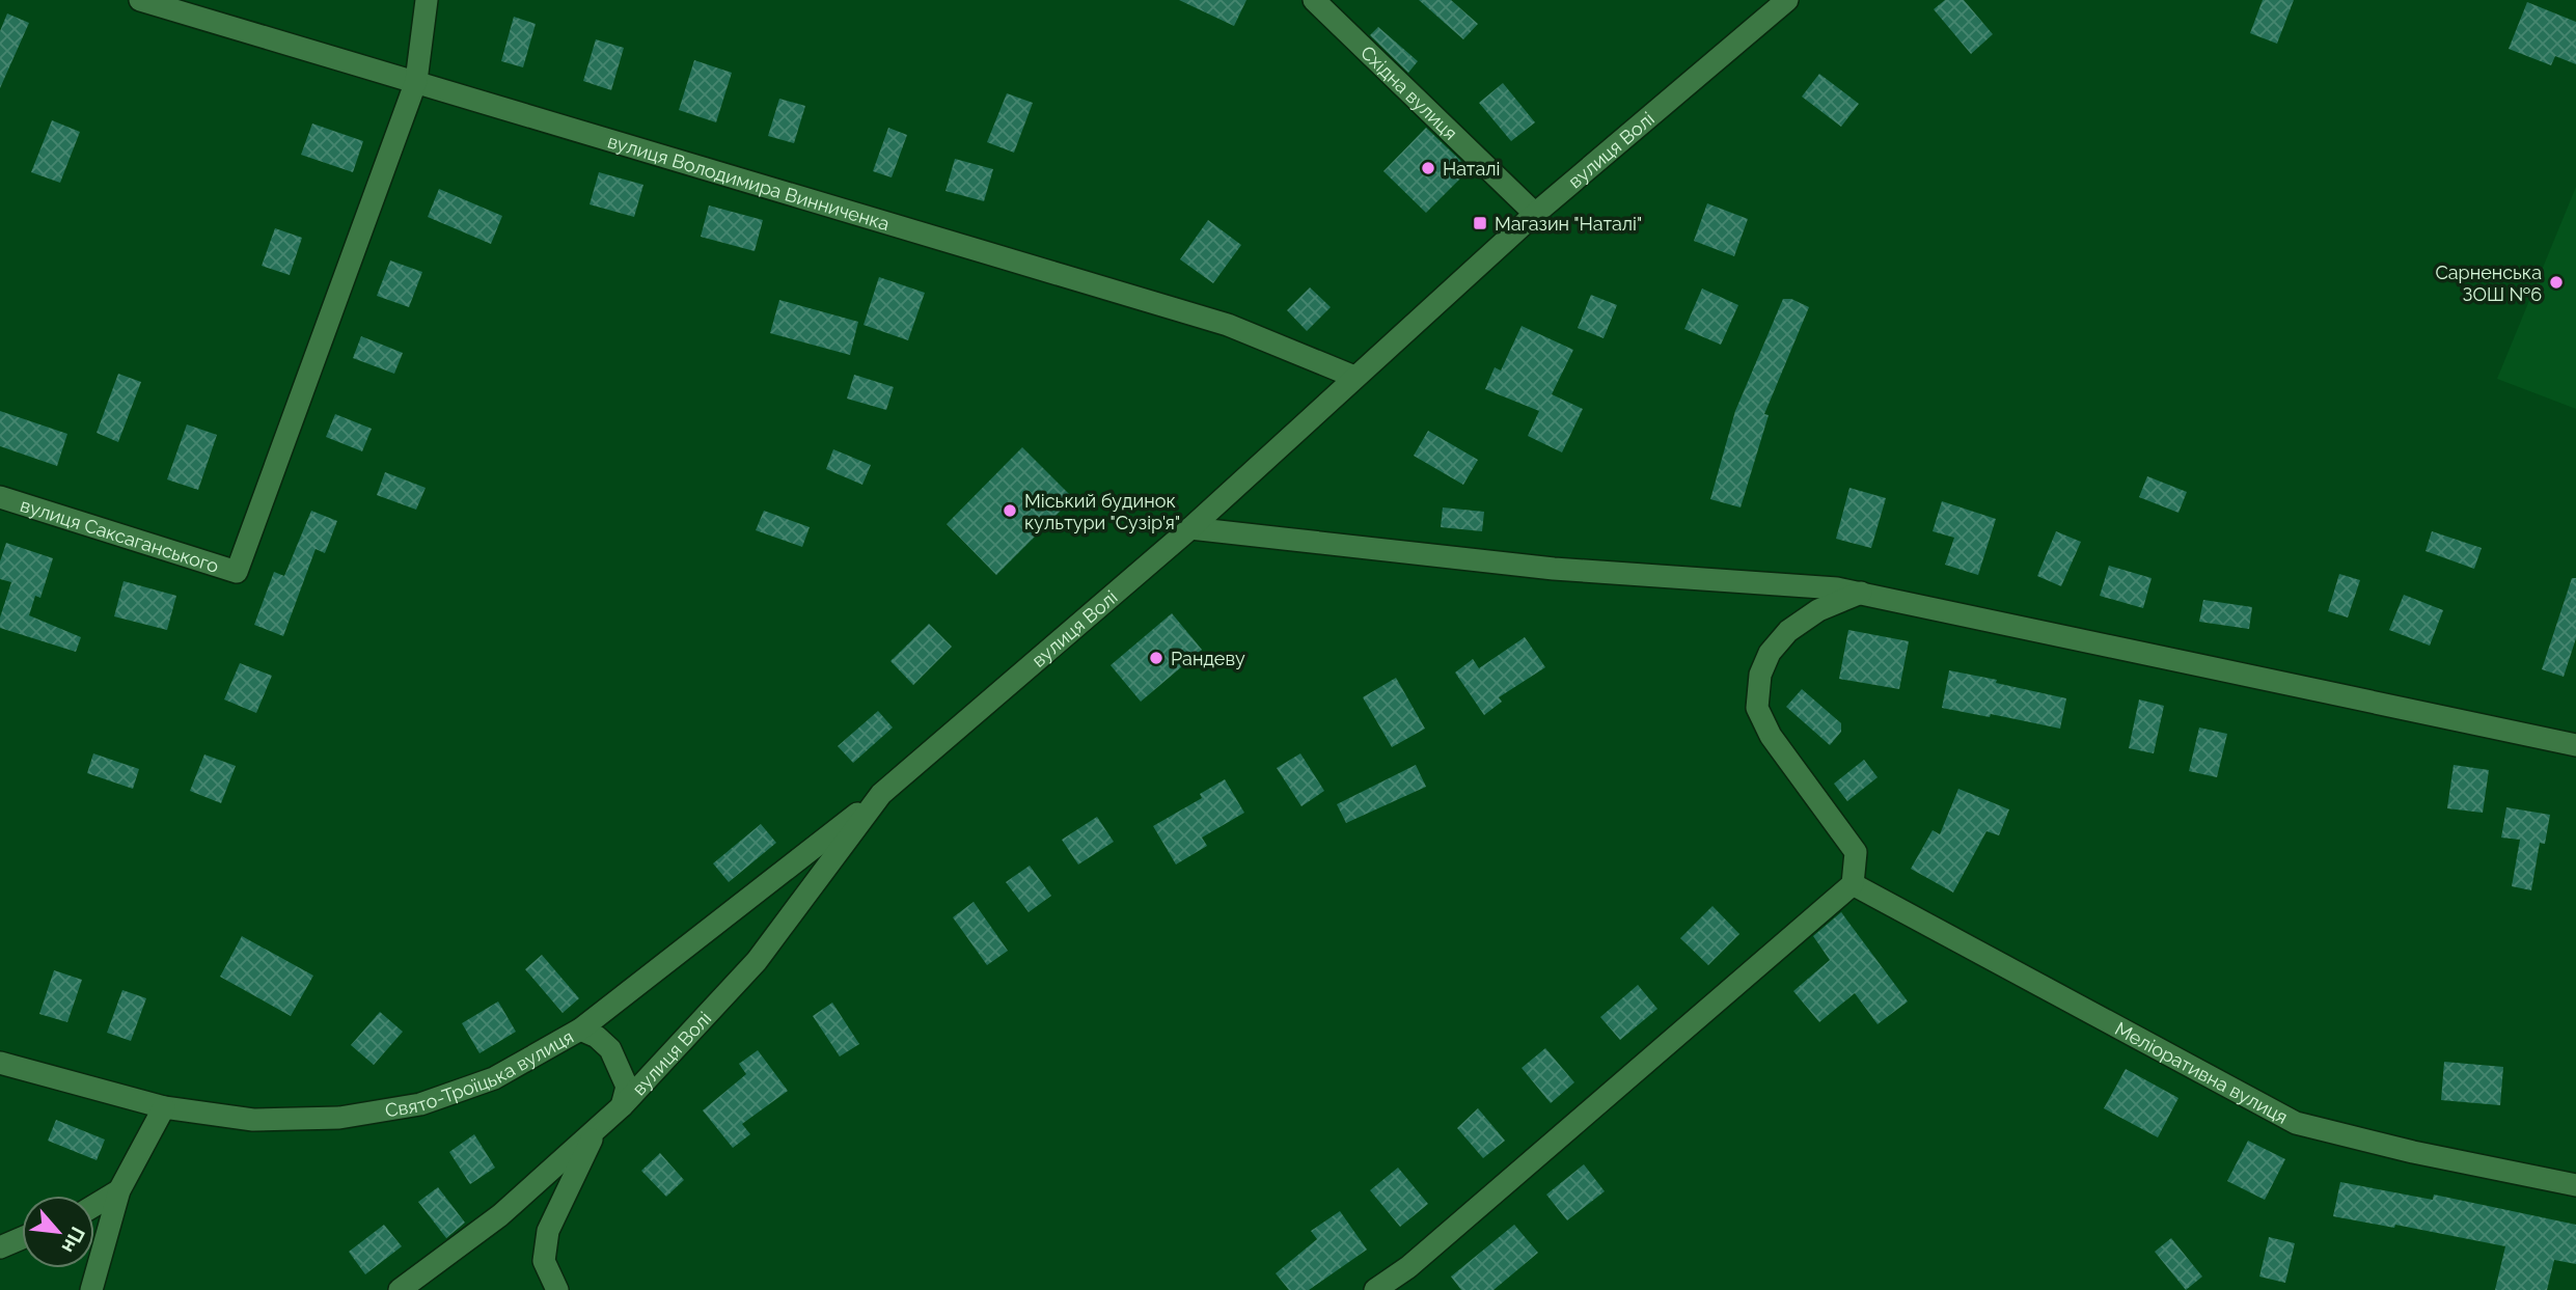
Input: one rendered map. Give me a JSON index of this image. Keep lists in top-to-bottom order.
{
  "streets": {
    "street": [
      "Східна вулиця",
      "вулиця Волі",
      "вулиця Володимира Винниченка",
      "вулиця Саксаганського",
      "Свято-Троїцька вулиця",
      "Меліоративна вулиця"
    ]
  },
  "crossings": [
    ["Східна вулиця", "вулиця Волі"],
    ["вулиця Волі", "вулиця Володимира Винниченка"],
    ["вулиця Волі", "Свято-Троїцька вулиця"],
    ["вулиця Володимира Винниченка", "вулиця Саксаганського"]
  ],
  "places": {
    "other": [
      "Наталі",
      "Сарненська ЗОШ №6",
      "Міський будинок культури \"Сузір'я\"",
      "Рандеву"
    ],
    "transit": ["Магазин \"Наталі\""]
  },
  "north": "bottom right"
}
